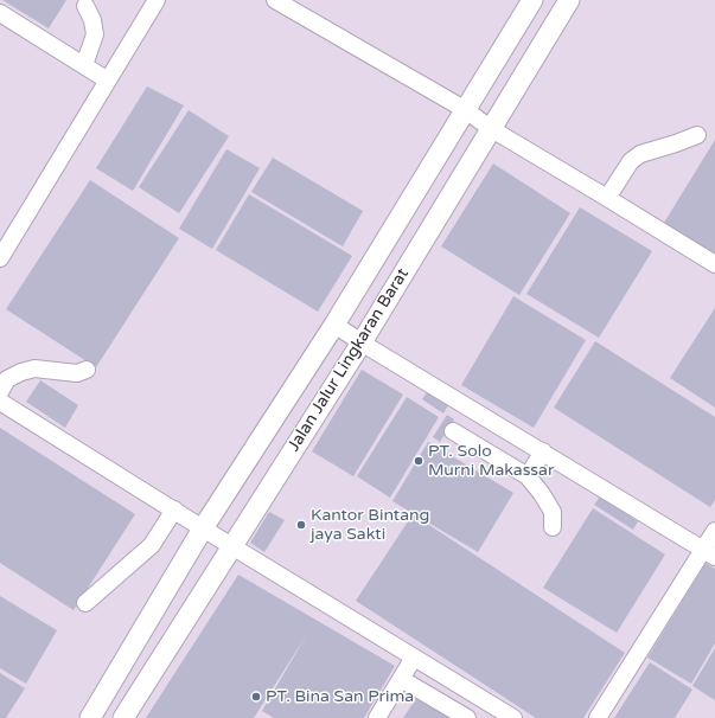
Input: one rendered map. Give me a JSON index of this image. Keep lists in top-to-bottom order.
{
  "streets": {
    "main road": ["Jalan Jalur Lingkaran Barat"]
  },
  "places": ["PT. Solo Murni Makassar", "Kantor Bintang jaya Sakti", "PT. Bina San Prima"]
}
